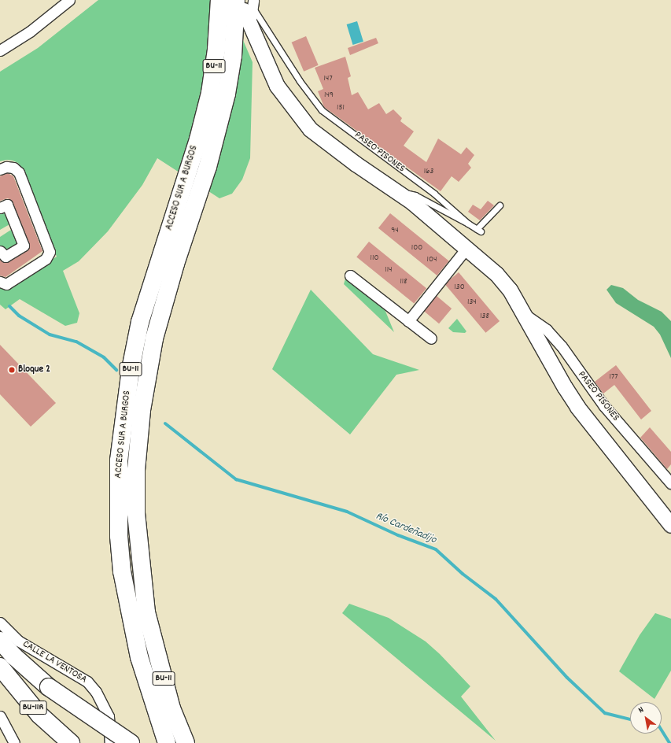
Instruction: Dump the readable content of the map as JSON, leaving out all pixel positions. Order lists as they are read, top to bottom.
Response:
{
  "streets": {
    "highway": ["BU-11", "ACCESO SUR A BURGOS", "BU-11R"],
    "main road": ["PASEO PISONES"],
    "street": ["CALLE LA VENTOSA"]
  },
  "crossings": [
    ["PASEO PISONES", "ACCESO SUR A BURGOS"]
  ],
  "water": ["Río Cardeñadijo"],
  "places": ["Bloque 2"],
  "house_numbers": [
    "147",
    "149",
    "151",
    "163",
    "94",
    "100",
    "110",
    "104",
    "114",
    "118",
    "130",
    "134",
    "138",
    "177"
  ],
  "north": "top left"
}
